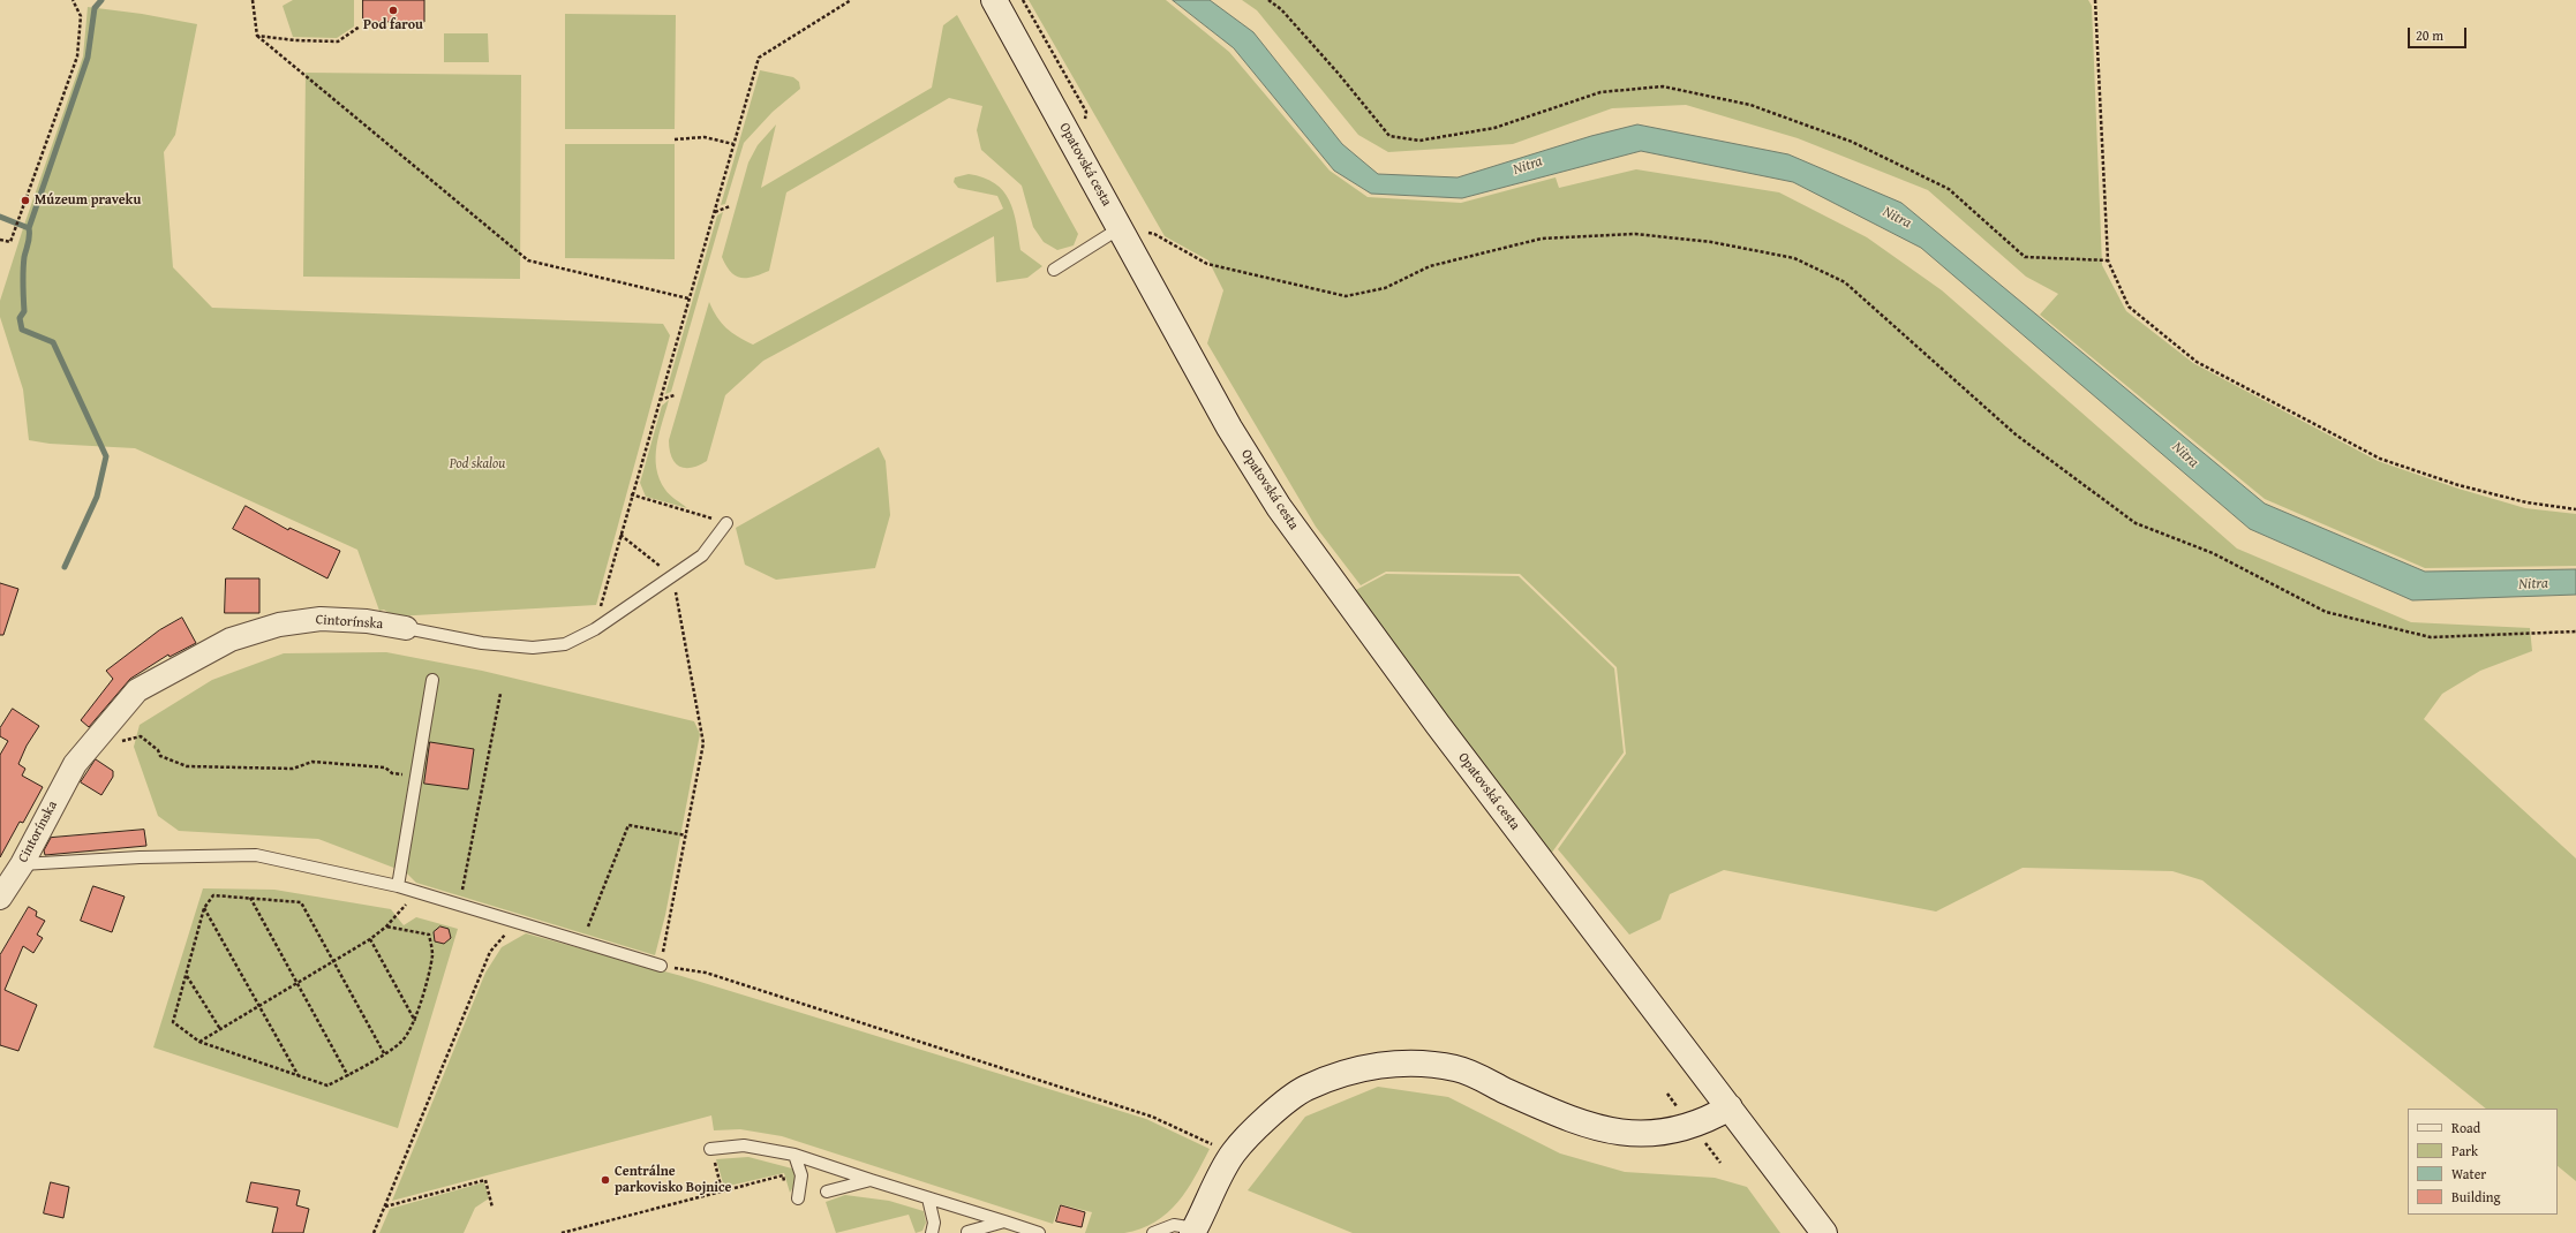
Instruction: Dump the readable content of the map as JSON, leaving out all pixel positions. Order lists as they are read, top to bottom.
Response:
{
  "streets": {
    "street": ["Opatovská cesta", "Cintorínska"]
  },
  "water": ["Nitra"],
  "parks": ["Pod skalou"],
  "places": ["Pod farou", "Múzeum praveku", "Centrálne parkovisko Bojnice"],
  "legend": [
    "Road",
    "Park",
    "Water",
    "Building"
  ],
  "scale_bar": "20 m"
}
